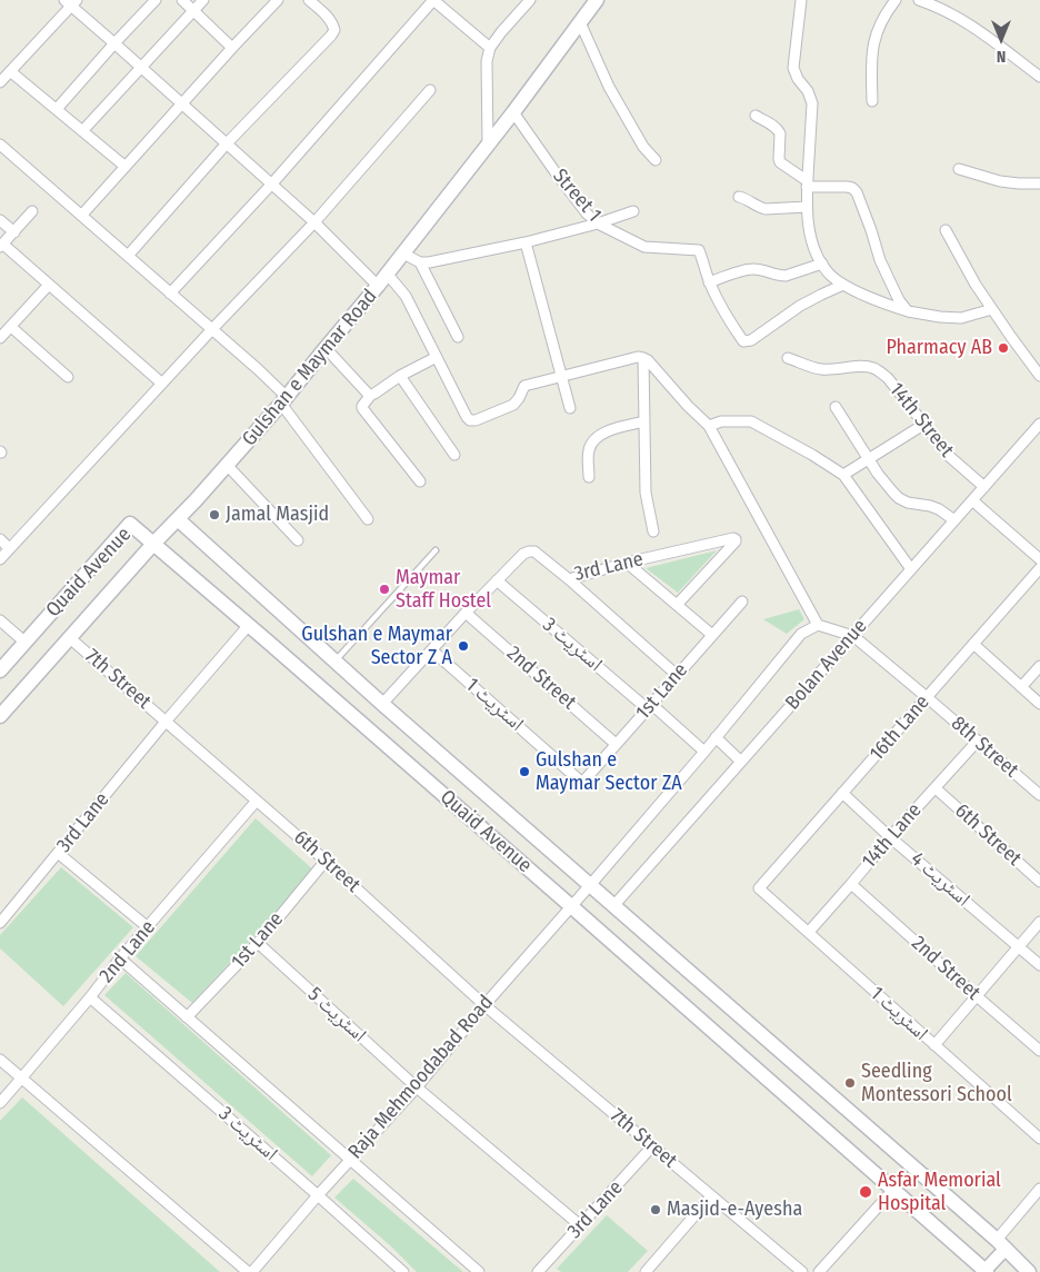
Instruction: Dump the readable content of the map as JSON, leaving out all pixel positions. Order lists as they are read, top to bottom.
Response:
{
  "streets": {
    "main road": ["Gulshan e Maymar Road", "Quaid Avenue"],
    "street": [
      "Street 1",
      "14th Street",
      "3rd Lane",
      "اسٹریٹ 3",
      "Bolan Avenue",
      "2nd Street",
      "7th Street",
      "1st Lane",
      "اسٹریٹ 1",
      "16th Lane",
      "8th Street",
      "6th Street",
      "14th Lane",
      "اسٹریٹ 4",
      "2nd Lane",
      "اسٹریٹ 5",
      "Raja Mehmoodabad Road"
    ]
  },
  "crossings": [
    ["Street 1", "Gulshan e Maymar Road"],
    ["Gulshan e Maymar Road", "Quaid Avenue"],
    ["Gulshan e Maymar Road", "7th Street"],
    ["14th Street", "Bolan Avenue"],
    ["3rd Lane", "Quaid Avenue"],
    ["3rd Lane", "اسٹریٹ 3"],
    ["3rd Lane", "2nd Street"],
    ["3rd Lane", "7th Street"],
    ["3rd Lane", "اسٹریٹ 1"],
    ["3rd Lane", "6th Street"],
    ["Quaid Avenue", "Bolan Avenue"],
    ["Quaid Avenue", "Raja Mehmoodabad Road"],
    ["اسٹریٹ 3", "Bolan Avenue"],
    ["اسٹریٹ 3", "1st Lane"],
    ["اسٹریٹ 3", "2nd Lane"],
    ["اسٹریٹ 3", "Raja Mehmoodabad Road"],
    ["Bolan Avenue", "8th Street"],
    ["Bolan Avenue", "Raja Mehmoodabad Road"],
    ["2nd Street", "1st Lane"],
    ["2nd Street", "14th Lane"],
    ["7th Street", "6th Street"],
    ["7th Street", "Raja Mehmoodabad Road"],
    ["1st Lane", "اسٹریٹ 1"],
    ["1st Lane", "6th Street"],
    ["1st Lane", "اسٹریٹ 5"],
    ["اسٹریٹ 1", "16th Lane"],
    ["اسٹریٹ 1", "14th Lane"],
    ["16th Lane", "8th Street"],
    ["16th Lane", "اسٹریٹ 4"],
    ["8th Street", "14th Lane"],
    ["6th Street", "14th Lane"],
    ["6th Street", "2nd Lane"],
    ["6th Street", "Raja Mehmoodabad Road"],
    ["14th Lane", "اسٹریٹ 4"],
    ["اسٹریٹ 5", "Raja Mehmoodabad Road"]
  ],
  "places": [
    "Pharmacy AB",
    "Jamal Masjid",
    "Maymar Staff Hostel",
    "Gulshan e Maymar Sector Z A",
    "Gulshan e Maymar Sector ZA",
    "Seedling Montessori School",
    "Asfar Memorial Hospital",
    "Masjid-e-Ayesha"
  ],
  "north": "bottom"
}
